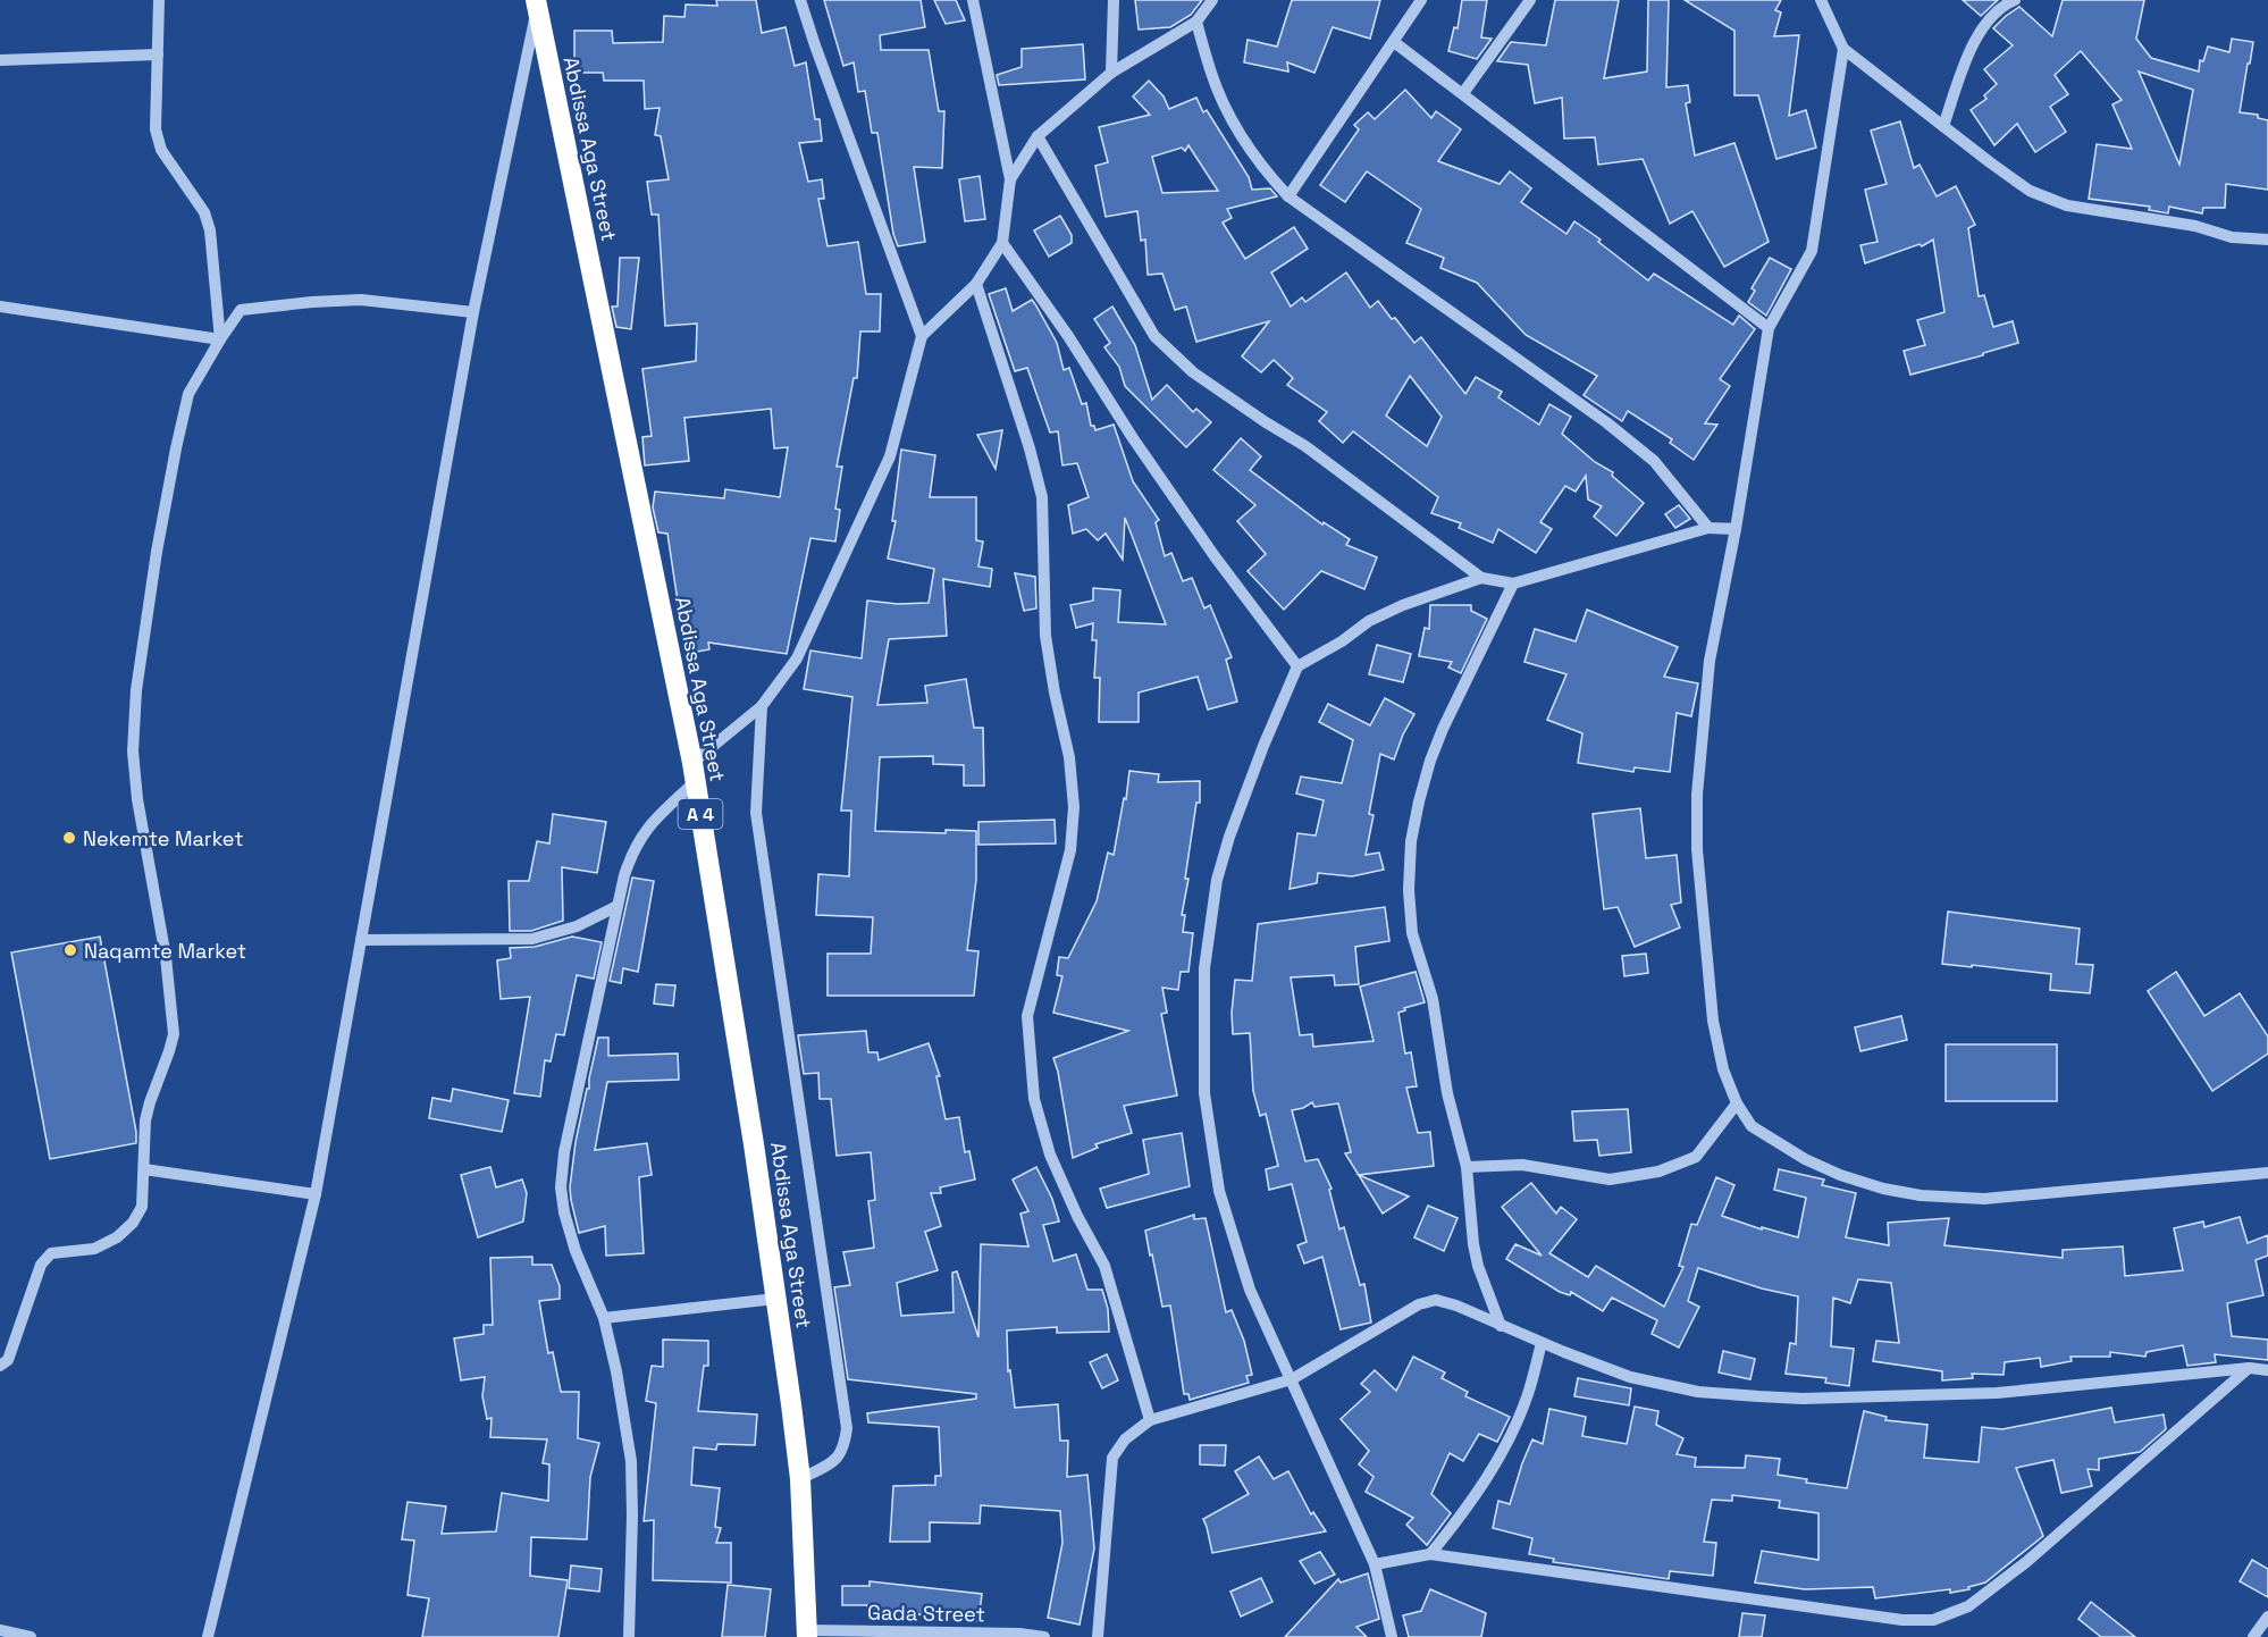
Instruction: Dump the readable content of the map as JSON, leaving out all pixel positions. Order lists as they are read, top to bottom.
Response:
{
  "streets": {
    "highway": ["Abdissa Aga Street", "A 4"],
    "street": ["Gada Street"]
  },
  "crossings": [
    ["Abdissa Aga Street", "Gada Street"]
  ],
  "places": ["Nekemte Market", "Naqamte Market"]
}
